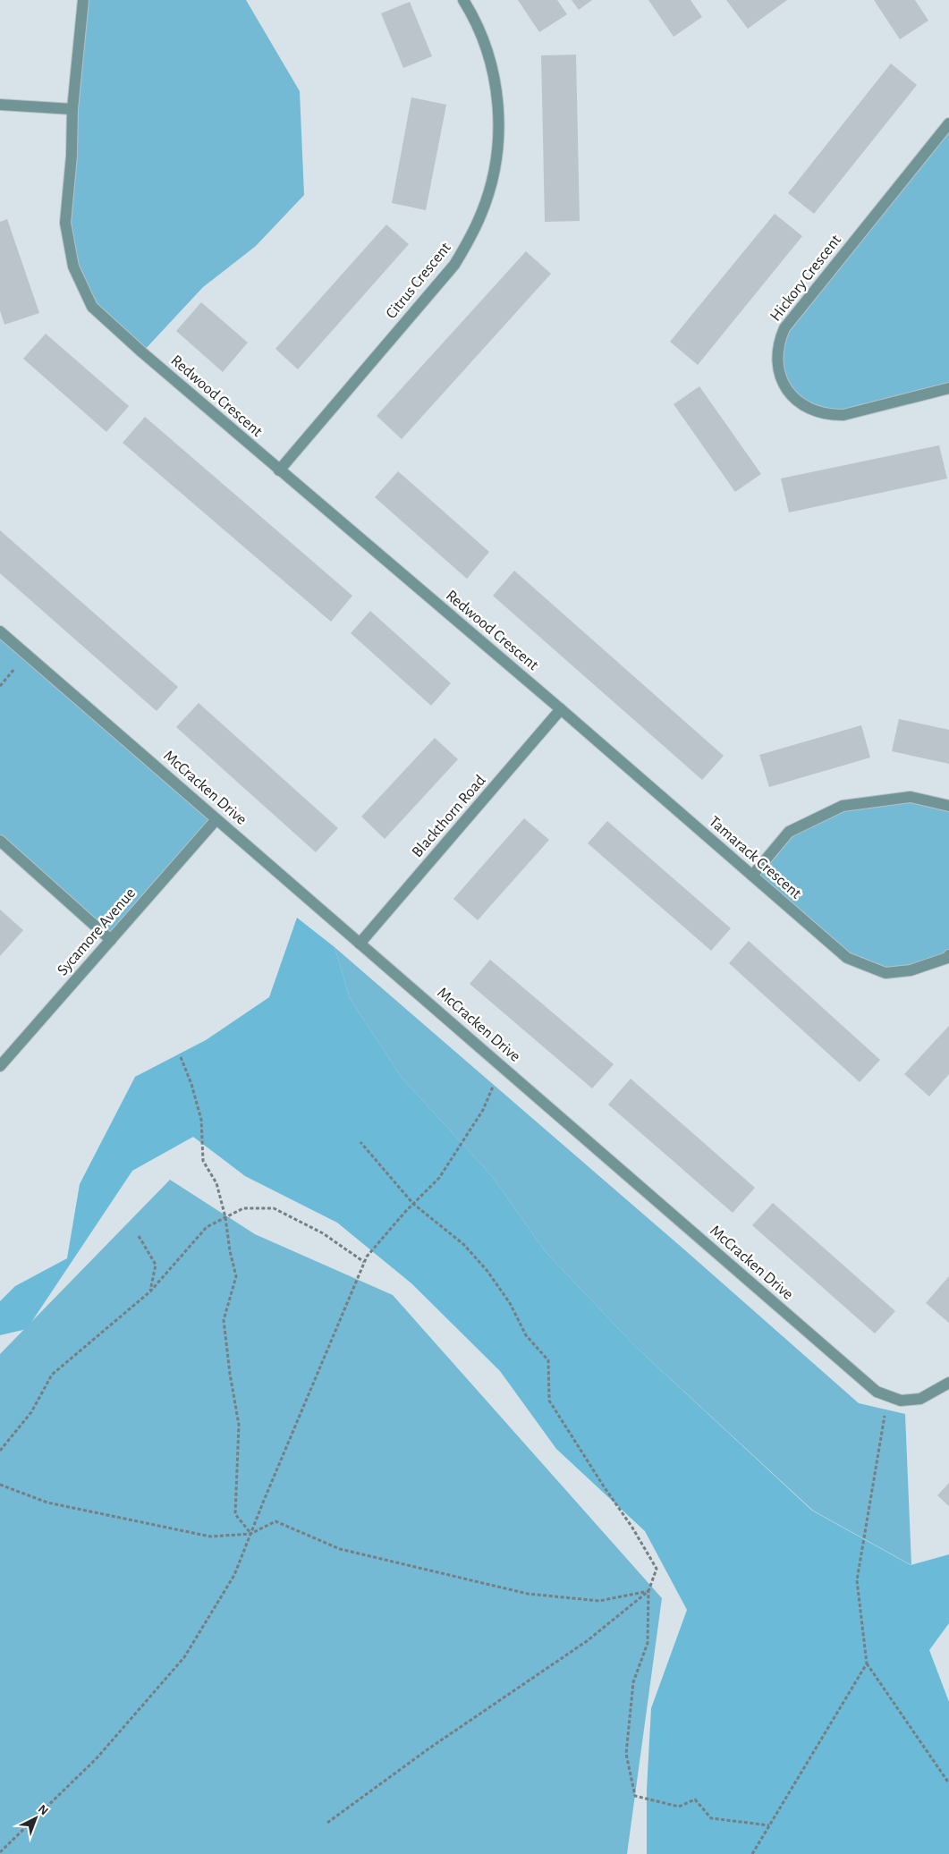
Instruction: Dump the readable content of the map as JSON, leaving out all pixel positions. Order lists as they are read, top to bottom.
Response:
{
  "streets": {
    "street": [
      "Hickory Crescent",
      "Citrus Crescent",
      "Redwood Crescent",
      "McCracken Drive",
      "Blackthorn Road",
      "Tamarack Crescent",
      "Sycamore Avenue"
    ]
  },
  "crossings": [
    ["Citrus Crescent", "Redwood Crescent"],
    ["Redwood Crescent", "Blackthorn Road"],
    ["Redwood Crescent", "Tamarack Crescent"],
    ["McCracken Drive", "Blackthorn Road"],
    ["McCracken Drive", "Sycamore Avenue"],
    ["Blackthorn Road", "Tamarack Crescent"]
  ],
  "north": "top right"
}
